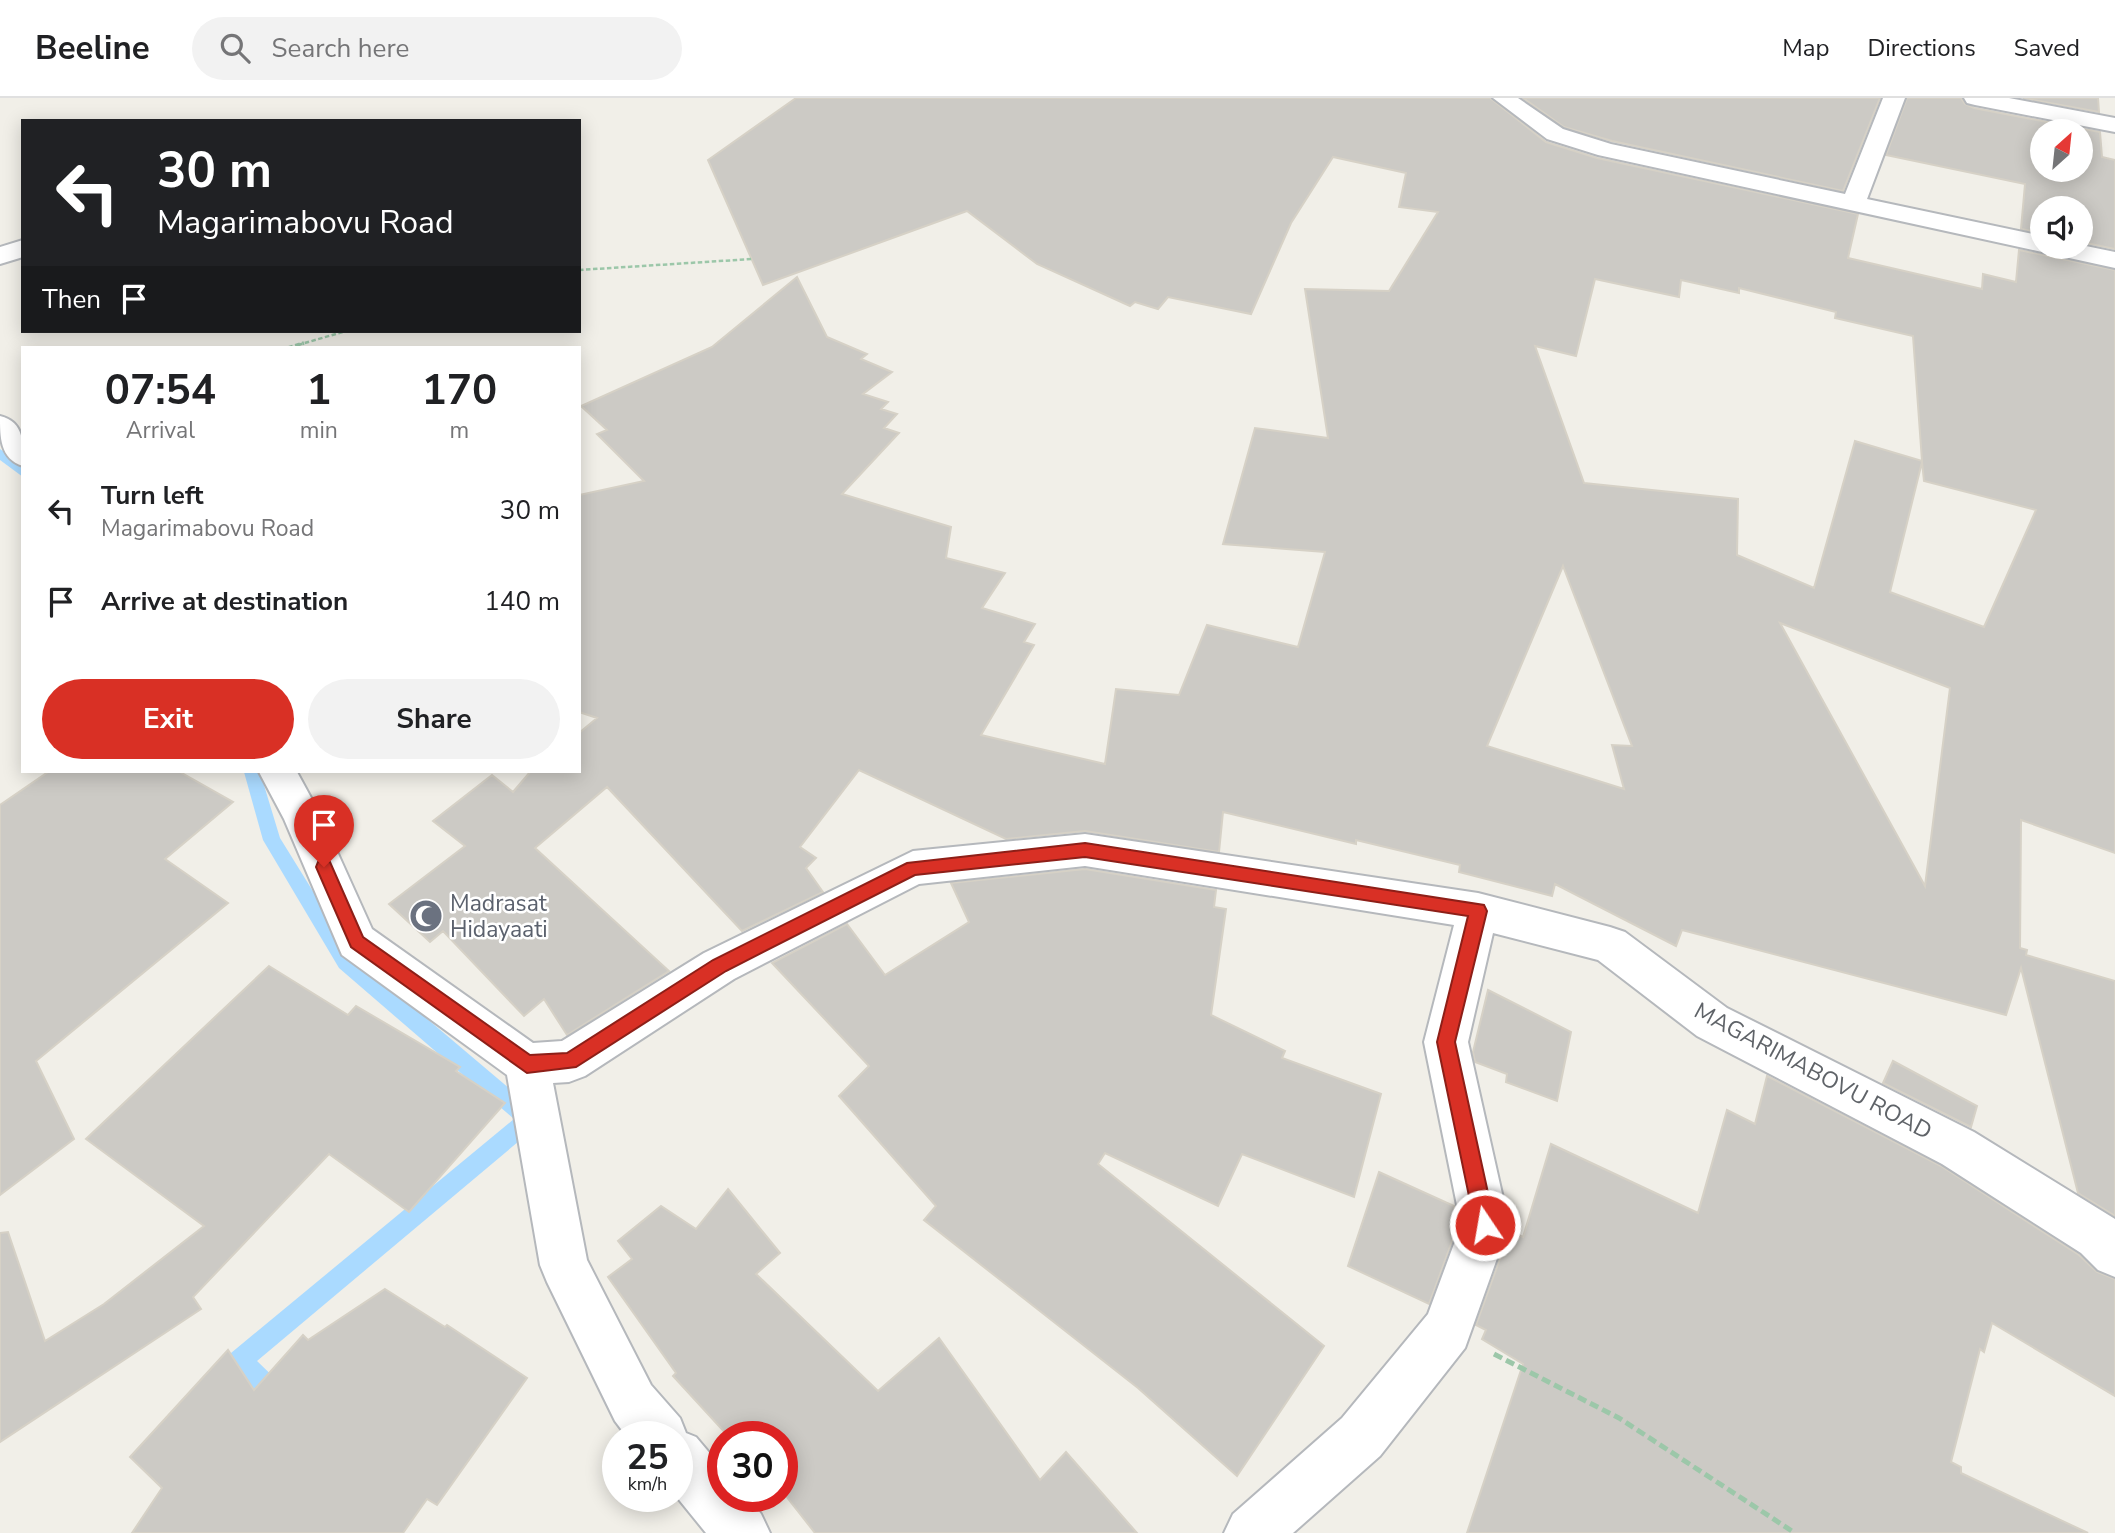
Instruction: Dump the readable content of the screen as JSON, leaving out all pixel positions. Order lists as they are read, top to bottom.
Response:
{
  "streets": {
    "street": ["MAGARIMABOVU ROAD"]
  },
  "places": {
    "mosque": ["Madrasat Hidayaati"]
  },
  "north": "top right",
  "page": {
    "header": "Beeline",
    "search": "Search here",
    "nav": ["Map", "Directions", "Saved"],
    "turn": ["30 m", "Magarimabovu Road"],
    "then": "Then",
    "eta": [
      "07:54",
      "Arrival",
      "1",
      "min",
      "170",
      "m"
    ],
    "list": [
      {
        "name": "Turn left",
        "note": "Magarimabovu Road",
        "value": "30 m"
      },
      {
        "name": "Arrive at destination",
        "value": "140 m"
      }
    ],
    "buttons": ["Exit", "Share"],
    "speed": "25 km/h",
    "limit": "30"
  }
}
